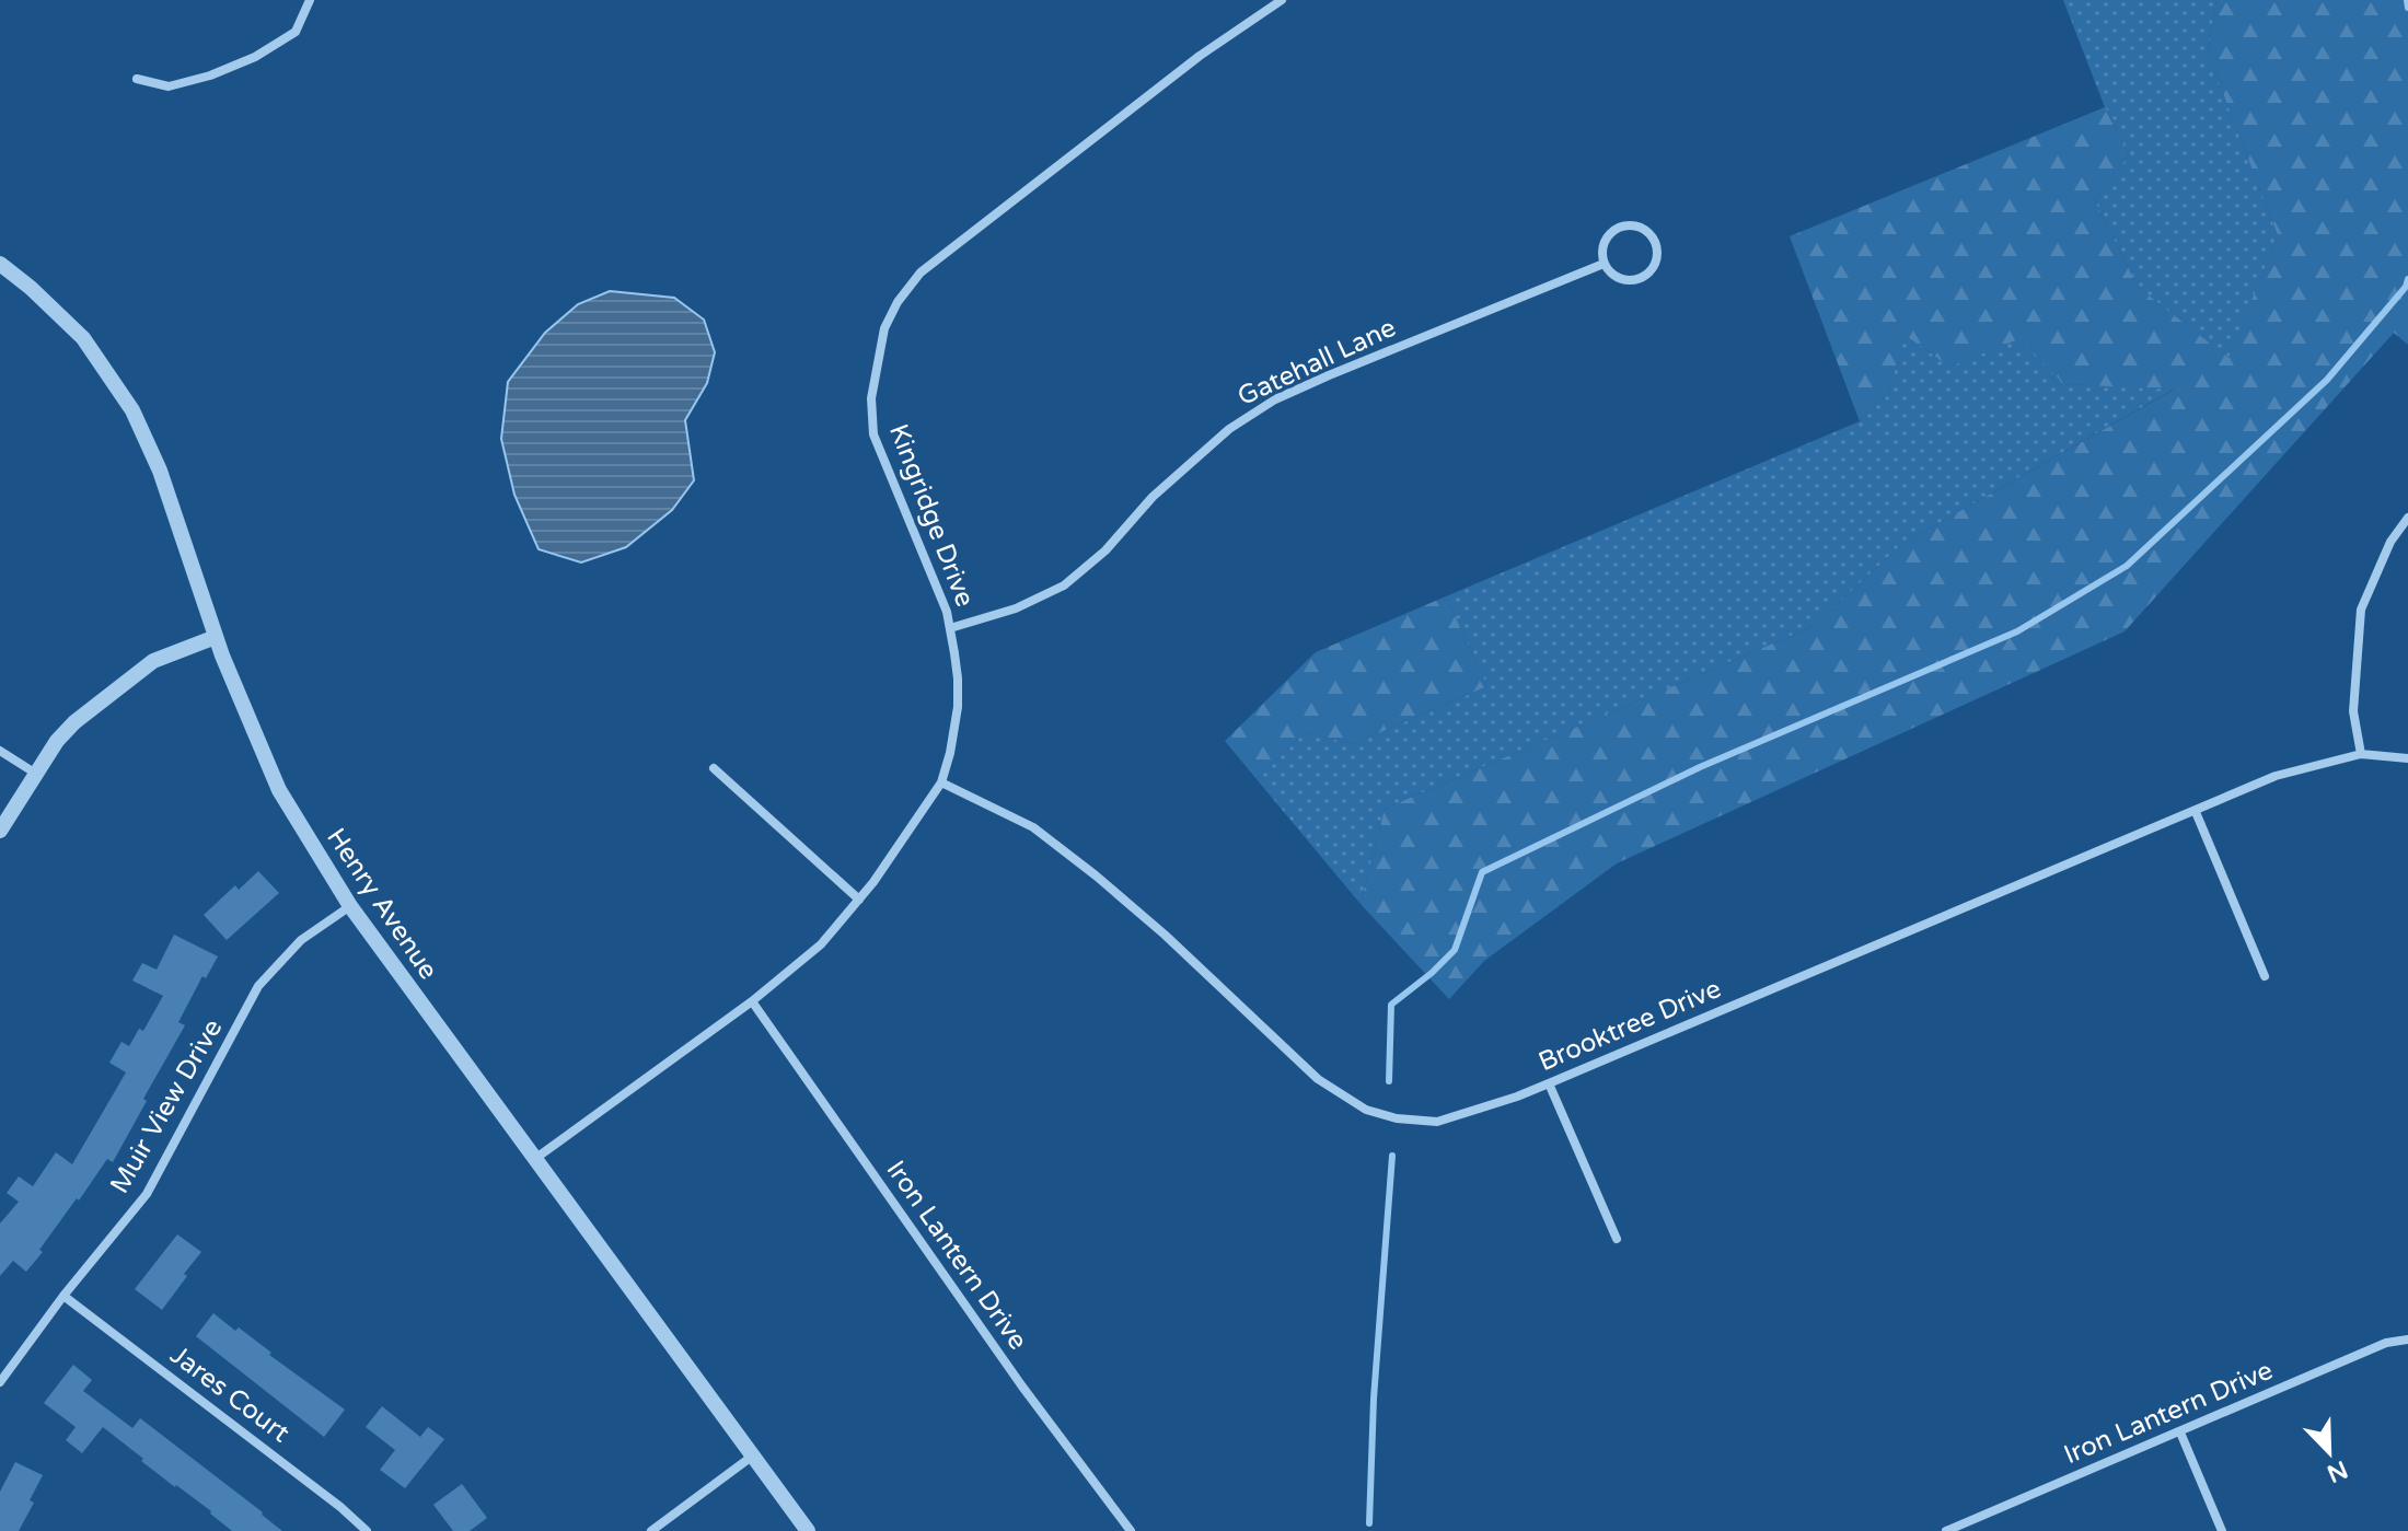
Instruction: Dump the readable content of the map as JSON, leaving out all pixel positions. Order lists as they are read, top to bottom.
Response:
{
  "streets": {
    "street": [
      "Gatehall Lane",
      "Kingridge Drive",
      "Henry Avenue",
      "Brooktree Drive",
      "Muir View Drive",
      "Iron Lantern Drive",
      "Jares Court"
    ]
  },
  "crossings": [
    ["Gatehall Lane", "Kingridge Drive"],
    ["Kingridge Drive", "Henry Avenue"],
    ["Kingridge Drive", "Brooktree Drive"],
    ["Kingridge Drive", "Iron Lantern Drive"],
    ["Henry Avenue", "Muir View Drive"],
    ["Muir View Drive", "Jares Court"]
  ],
  "north": "bottom right"
}
